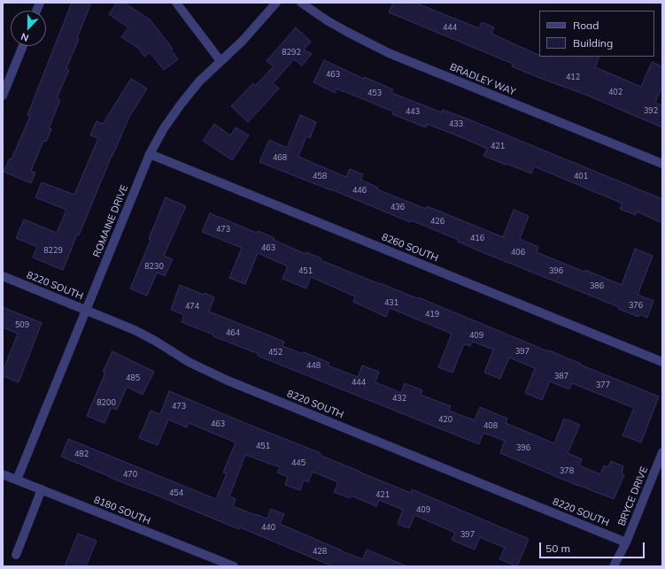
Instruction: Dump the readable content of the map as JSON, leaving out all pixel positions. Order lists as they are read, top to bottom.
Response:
{
  "streets": {
    "street": [
      "BRADLEY WAY",
      "ROMAINE DRIVE",
      "8260 SOUTH",
      "8220 SOUTH",
      "BRYCE DRIVE",
      "8180 SOUTH"
    ]
  },
  "crossings": [
    ["ROMAINE DRIVE", "8260 SOUTH"],
    ["ROMAINE DRIVE", "8220 SOUTH"],
    ["ROMAINE DRIVE", "8180 SOUTH"],
    ["8220 SOUTH", "BRYCE DRIVE"]
  ],
  "house_numbers": [
    "444",
    "8292",
    "463",
    "412",
    "402",
    "453",
    "392",
    "443",
    "433",
    "421",
    "468",
    "458",
    "401",
    "446",
    "436",
    "426",
    "473",
    "416",
    "463",
    "8229",
    "406",
    "8230",
    "451",
    "396",
    "386",
    "431",
    "376",
    "474",
    "419",
    "509",
    "464",
    "409",
    "397",
    "452",
    "448",
    "387",
    "485",
    "444",
    "377",
    "432",
    "8200",
    "473",
    "420",
    "463",
    "408",
    "451",
    "396",
    "482",
    "445",
    "378",
    "470",
    "454",
    "421",
    "409",
    "440",
    "397",
    "428"
  ],
  "legend": ["Road", "Building"],
  "scale_bar": "50 m",
  "north": "bottom"
}
